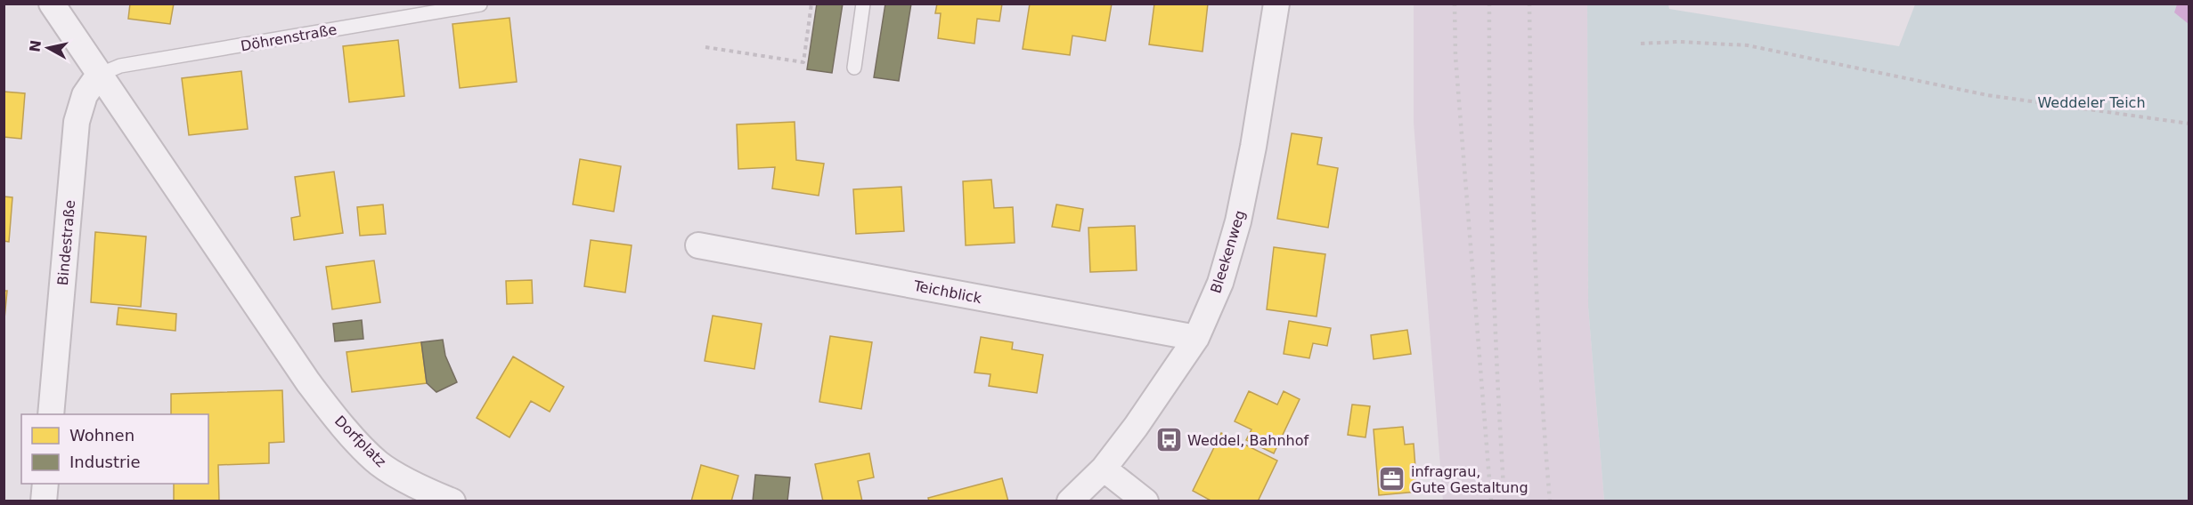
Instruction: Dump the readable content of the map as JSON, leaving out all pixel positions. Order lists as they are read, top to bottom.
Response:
{
  "streets": {
    "street": [
      "Bindestraße",
      "Bleekenweg",
      "Teichblick",
      "Dorfplatz"
    ],
    "lane": ["Döhrenstraße"]
  },
  "crossings": [
    ["Döhrenstraße", "Bindestraße"],
    ["Döhrenstraße", "Dorfplatz"],
    ["Bindestraße", "Dorfplatz"],
    ["Bleekenweg", "Teichblick"]
  ],
  "parks": ["Weddeler Teich"],
  "places": {
    "bus stop": ["Weddel, Bahnhof"],
    "office": ["infragrau, Gute Gestaltung"]
  },
  "legend": ["Wohnen", "Industrie"],
  "north": "left"
}
